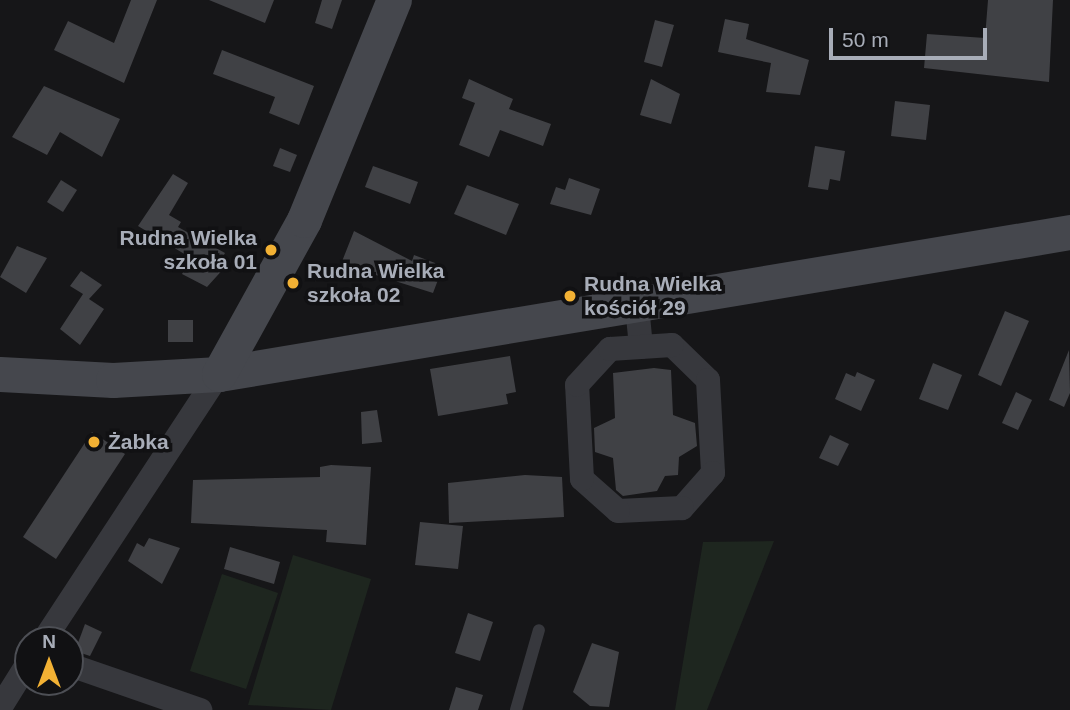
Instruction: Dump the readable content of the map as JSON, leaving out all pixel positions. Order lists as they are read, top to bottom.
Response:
{
  "places": [
    "Rudna Wielka szkoła 01",
    "Rudna Wielka szkoła 02",
    "Rudna Wielka kościół 29",
    "Żabka"
  ],
  "scale_bar": "50 m",
  "north": "top"
}
